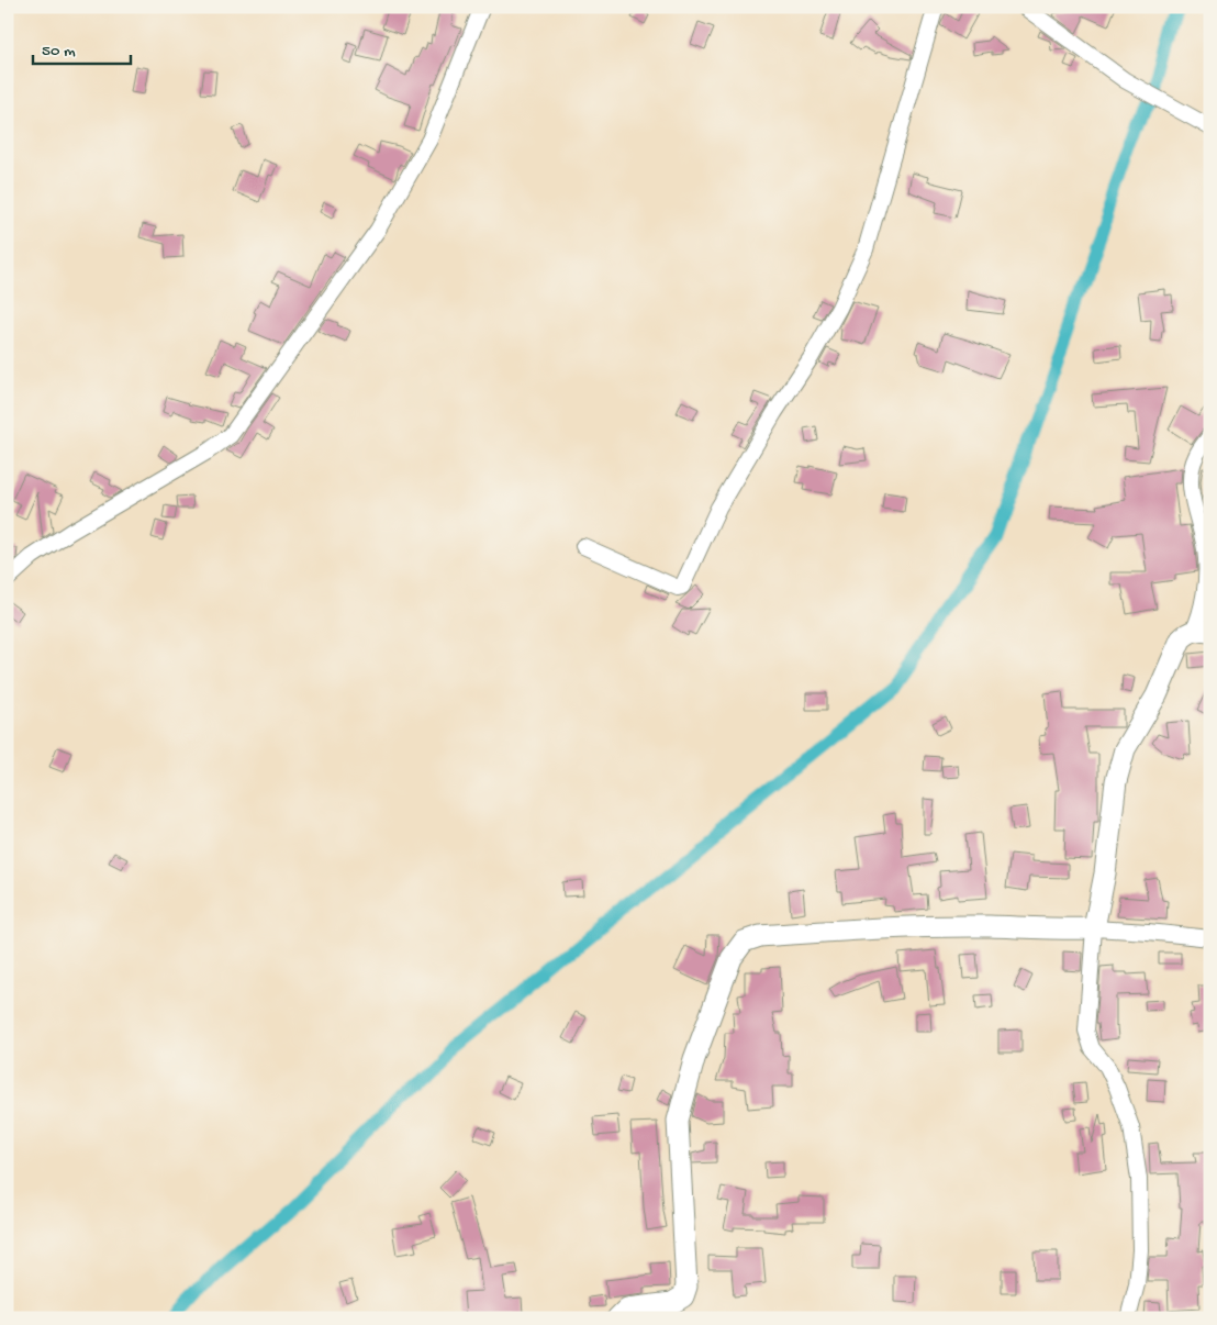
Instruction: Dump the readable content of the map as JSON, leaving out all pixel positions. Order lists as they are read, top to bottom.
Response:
{
  "scale_bar": "50 m"
}
